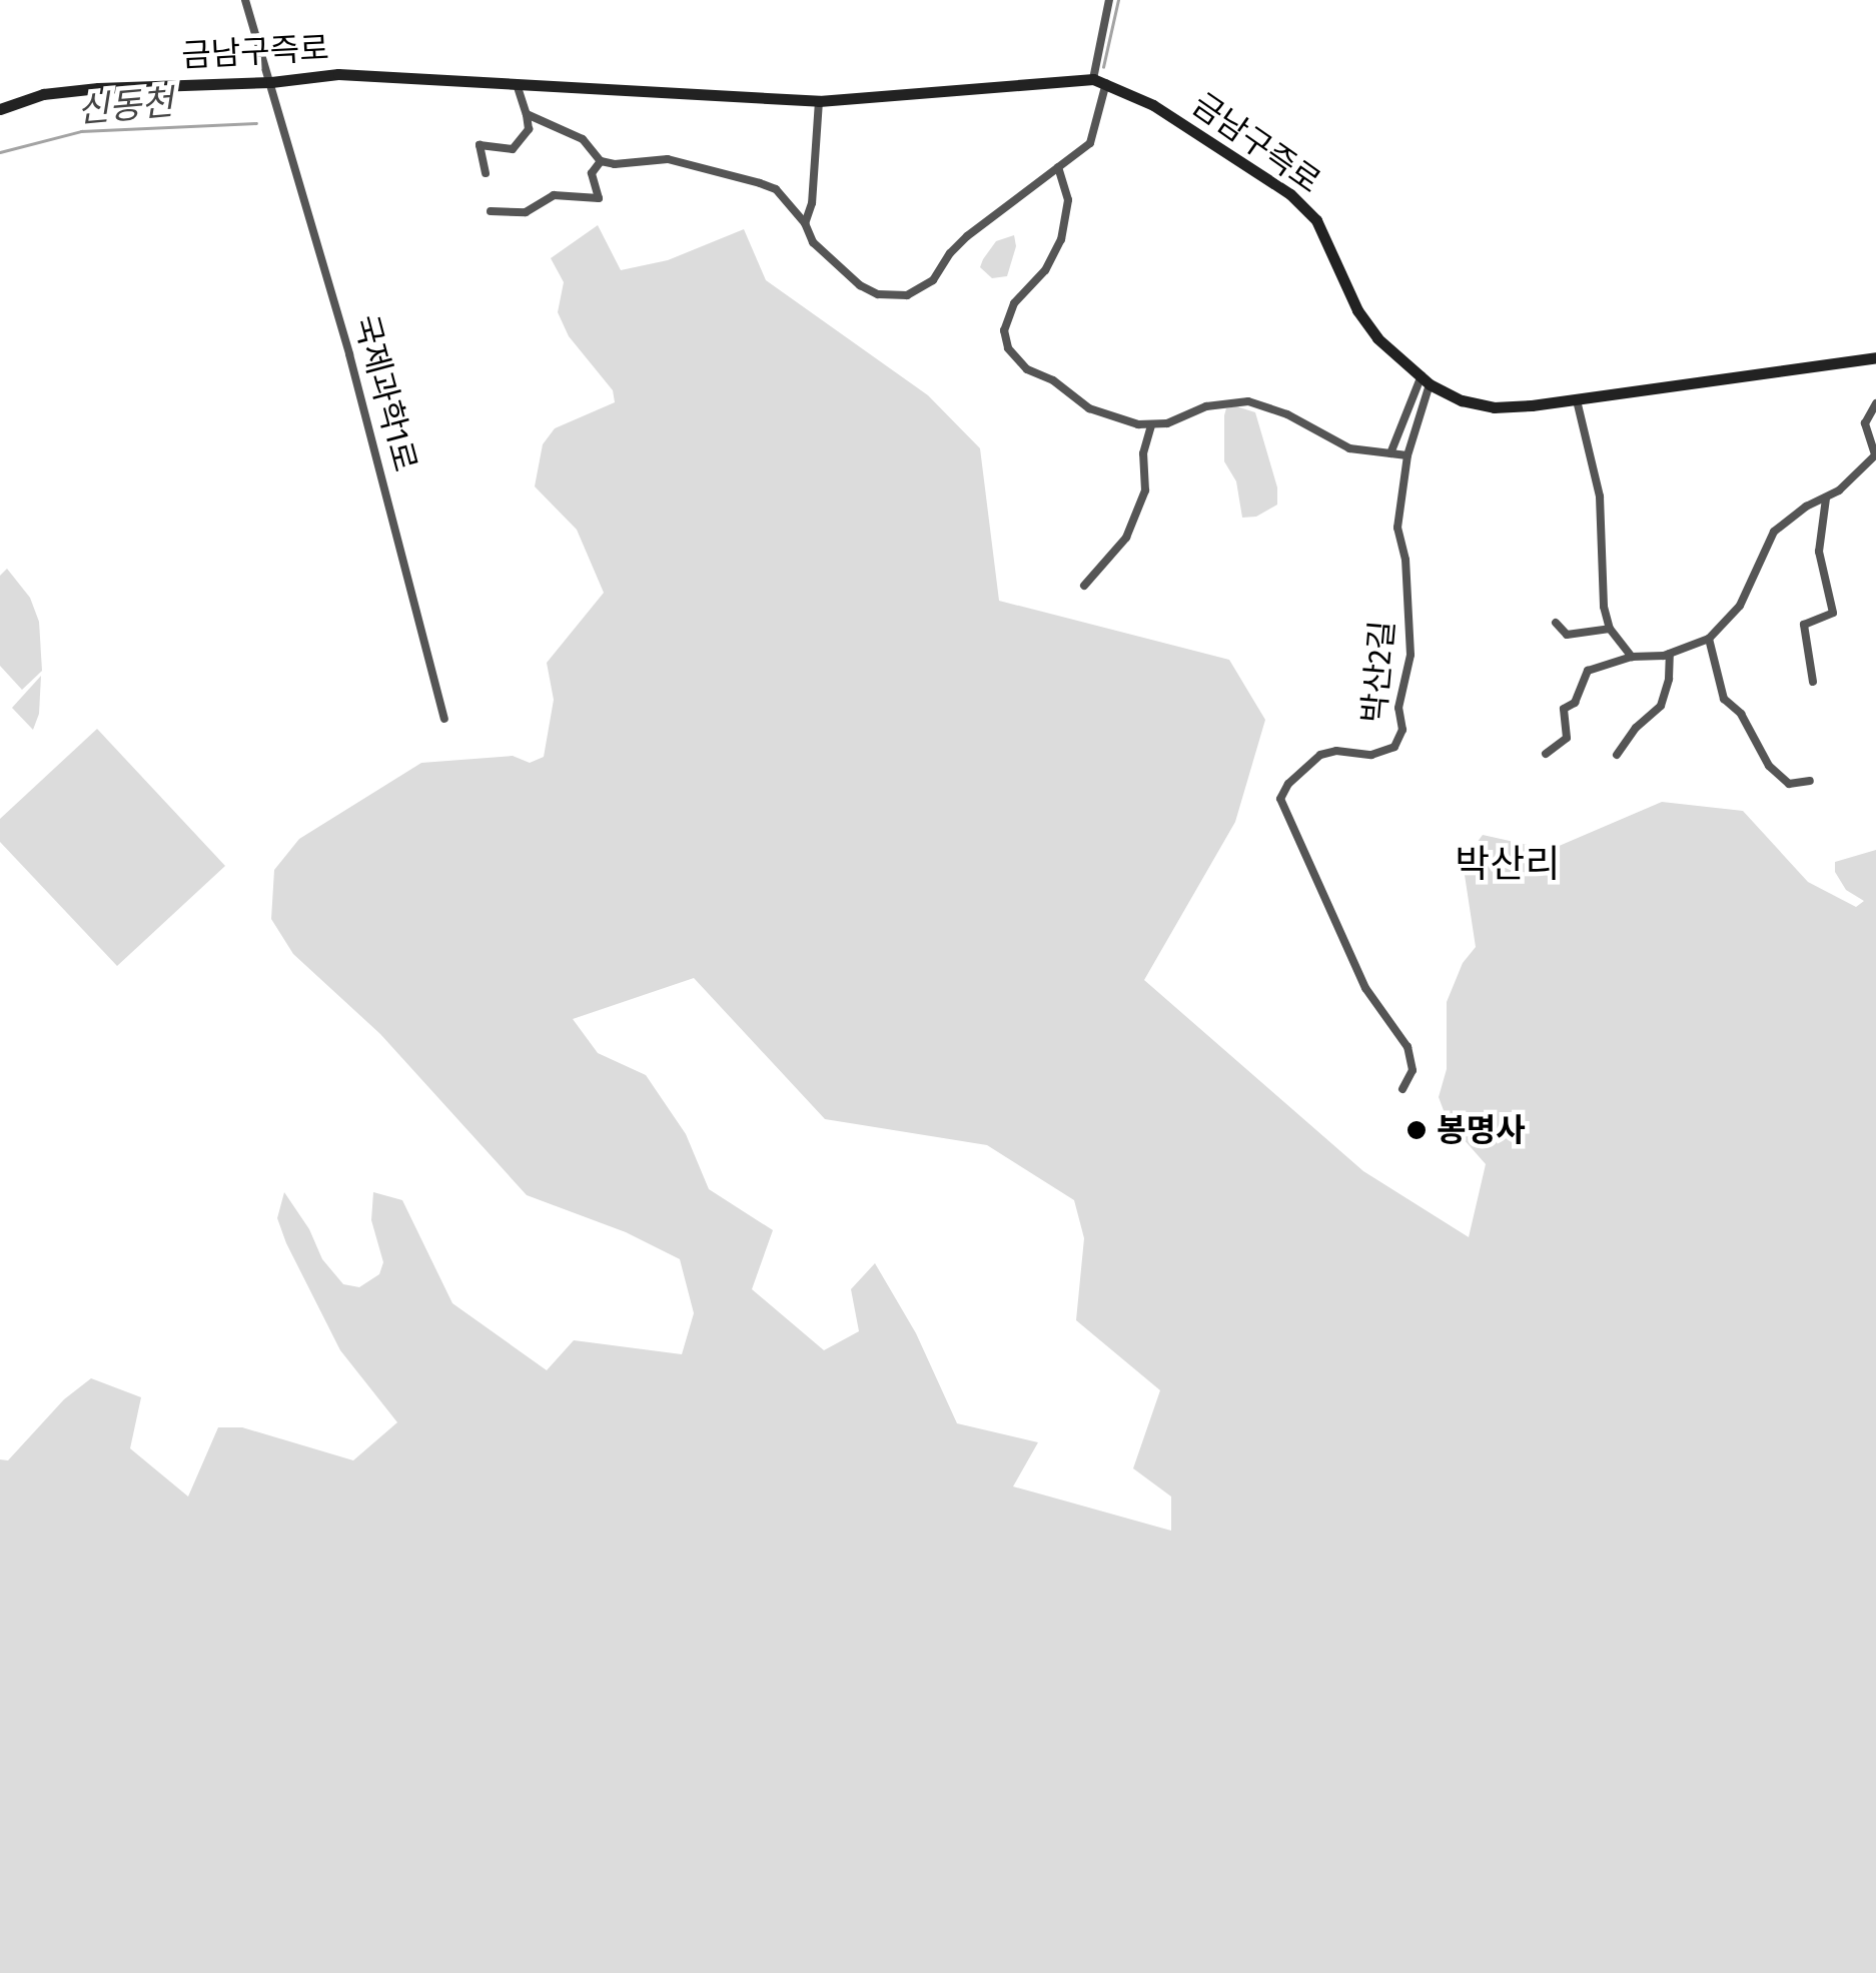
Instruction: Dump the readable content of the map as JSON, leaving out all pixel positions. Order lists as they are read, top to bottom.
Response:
{
  "streets": {
    "main road": ["금남구즉로"],
    "street": ["국제과학1로", "박산2길"]
  },
  "crossings": [
    ["금남구즉로", "국제과학1로"],
    ["금남구즉로", "박산2길"]
  ],
  "districts": ["박산리"],
  "water": ["신동천"],
  "places": ["봉명사"]
}
